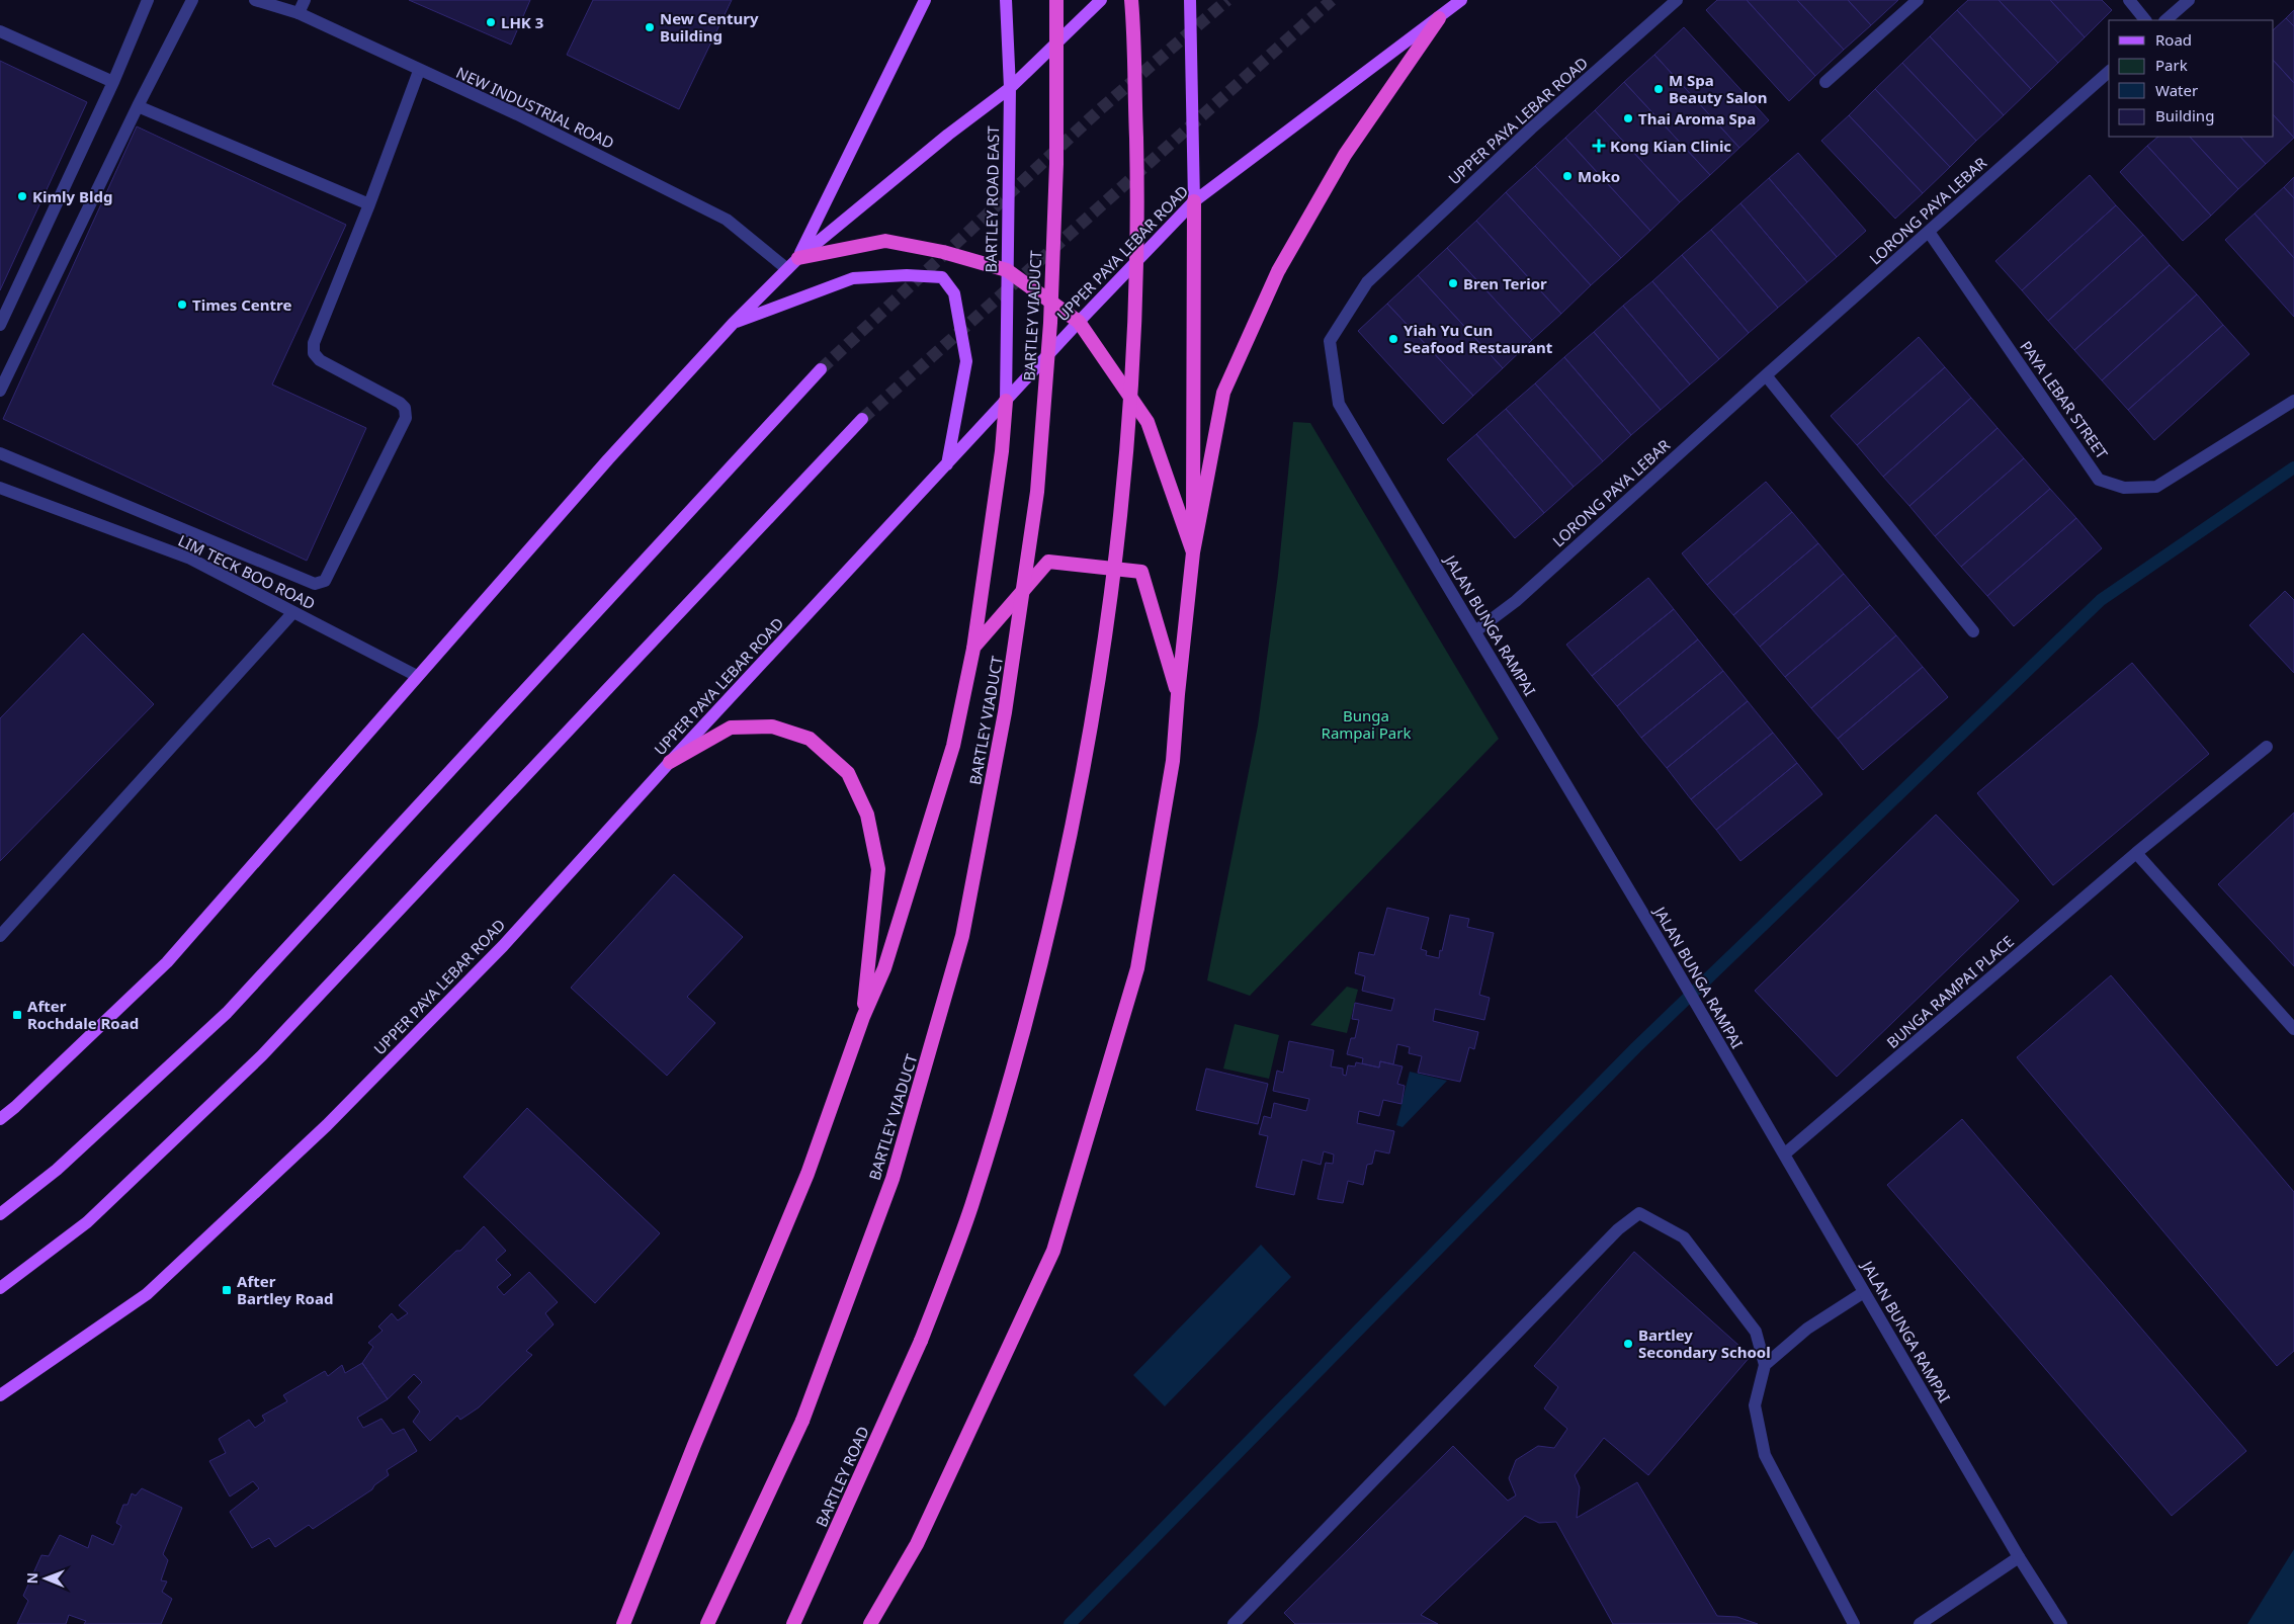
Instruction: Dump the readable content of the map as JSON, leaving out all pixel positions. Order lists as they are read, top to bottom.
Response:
{
  "streets": {
    "highway": ["BARTLEY VIADUCT", "BARTLEY ROAD"],
    "main road": ["UPPER PAYA LEBAR ROAD", "BARTLEY ROAD EAST"],
    "street": [
      "NEW INDUSTRIAL ROAD",
      "LORONG PAYA LEBAR",
      "PAYA LEBAR STREET",
      "LIM TECK BOO ROAD",
      "JALAN BUNGA RAMPAI",
      "BUNGA RAMPAI PLACE"
    ]
  },
  "crossings": [
    ["UPPER PAYA LEBAR ROAD", "BARTLEY ROAD EAST"],
    ["UPPER PAYA LEBAR ROAD", "JALAN BUNGA RAMPAI"],
    ["LORONG PAYA LEBAR", "PAYA LEBAR STREET"],
    ["LORONG PAYA LEBAR", "JALAN BUNGA RAMPAI"],
    ["JALAN BUNGA RAMPAI", "BUNGA RAMPAI PLACE"]
  ],
  "parks": ["Bunga Rampai Park"],
  "places": {
    "other": [
      "LHK 3",
      "New Century Building",
      "M Spa Beauty Salon",
      "Thai Aroma Spa",
      "Moko",
      "Kimly Bldg",
      "Bren Terior",
      "Times Centre",
      "Yiah Yu Cun Seafood Restaurant",
      "Bartley Secondary School"
    ],
    "health": ["Kong Kian Clinic"],
    "transit": ["After Rochdale Road", "After Bartley Road"]
  },
  "legend": [
    "Road",
    "Park",
    "Water",
    "Building"
  ],
  "north": "left"
}
